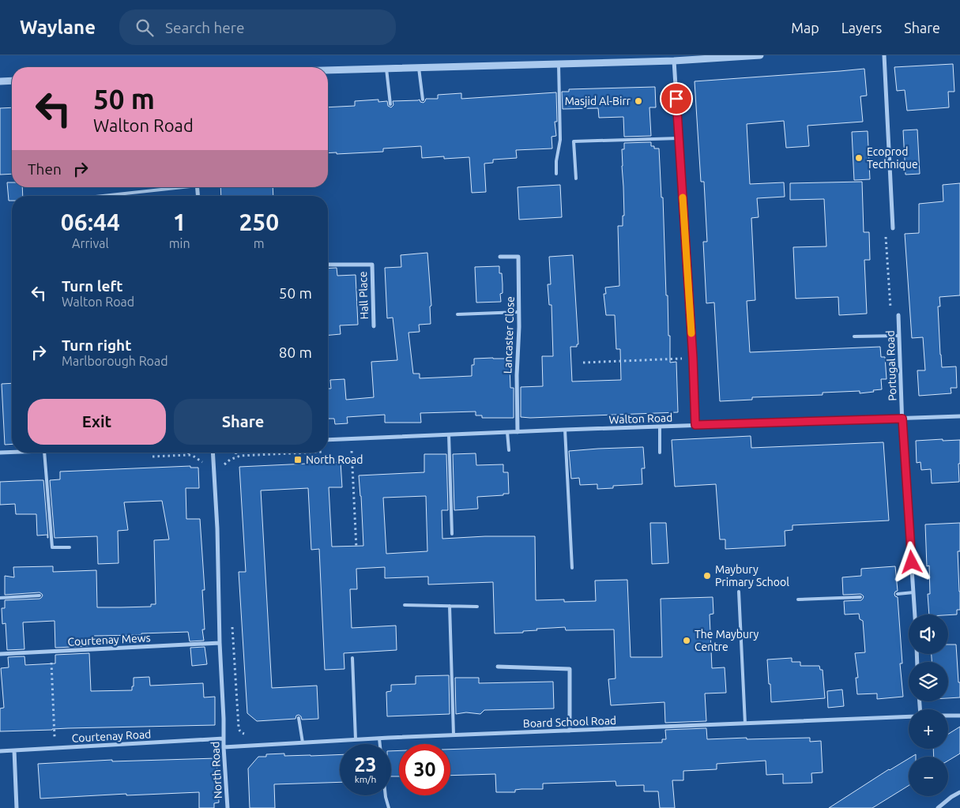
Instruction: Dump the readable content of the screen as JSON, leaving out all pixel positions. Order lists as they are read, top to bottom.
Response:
{
  "streets": {
    "street": [
      "Hall Place",
      "Lancaster Close",
      "Portugal Road",
      "Walton Road",
      "Courtenay Mews",
      "Board School Road",
      "Courtenay Road",
      "North Road"
    ]
  },
  "crossings": [
    ["Lancaster Close", "Walton Road"],
    ["Portugal Road", "Walton Road"],
    ["Courtenay Mews", "North Road"],
    ["Board School Road", "North Road"],
    ["Courtenay Road", "North Road"]
  ],
  "places": {
    "other": [
      "Masjid Al-Birr",
      "Ecoprod Technique",
      "Maybury Primary School",
      "The Maybury Centre"
    ],
    "transit": ["North Road"]
  },
  "page": {
    "header": "Waylane",
    "search": "Search here",
    "nav": ["Map", "Layers", "Share"],
    "turn": ["50 m", "Walton Road"],
    "then": "Then",
    "eta": [
      "06:44",
      "Arrival",
      "1",
      "min",
      "250",
      "m"
    ],
    "list": [
      {
        "name": "Turn left",
        "note": "Walton Road",
        "value": "50 m"
      },
      {
        "name": "Turn right",
        "note": "Marlborough Road",
        "value": "80 m"
      }
    ],
    "buttons": ["Exit", "Share"],
    "map_buttons": ["+", "−"],
    "speed": "23 km/h",
    "limit": "30"
  }
}
